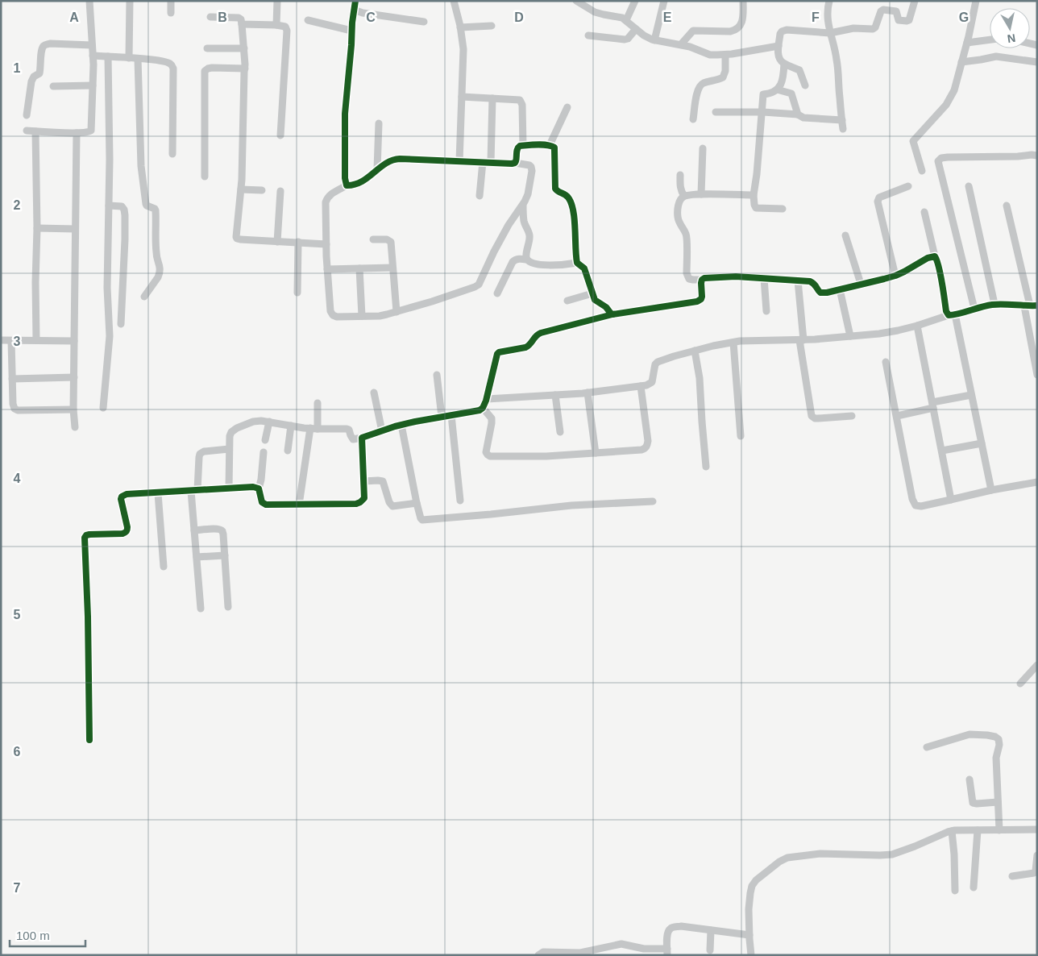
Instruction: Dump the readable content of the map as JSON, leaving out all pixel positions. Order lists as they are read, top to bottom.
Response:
{
  "scale_bar": "100 m",
  "north": "bottom",
  "grid": {
    "columns": [
      "A",
      "B",
      "C",
      "D",
      "E",
      "F",
      "G"
    ],
    "rows": [
      "1",
      "2",
      "3",
      "4",
      "5",
      "6",
      "7"
    ]
  }
}
